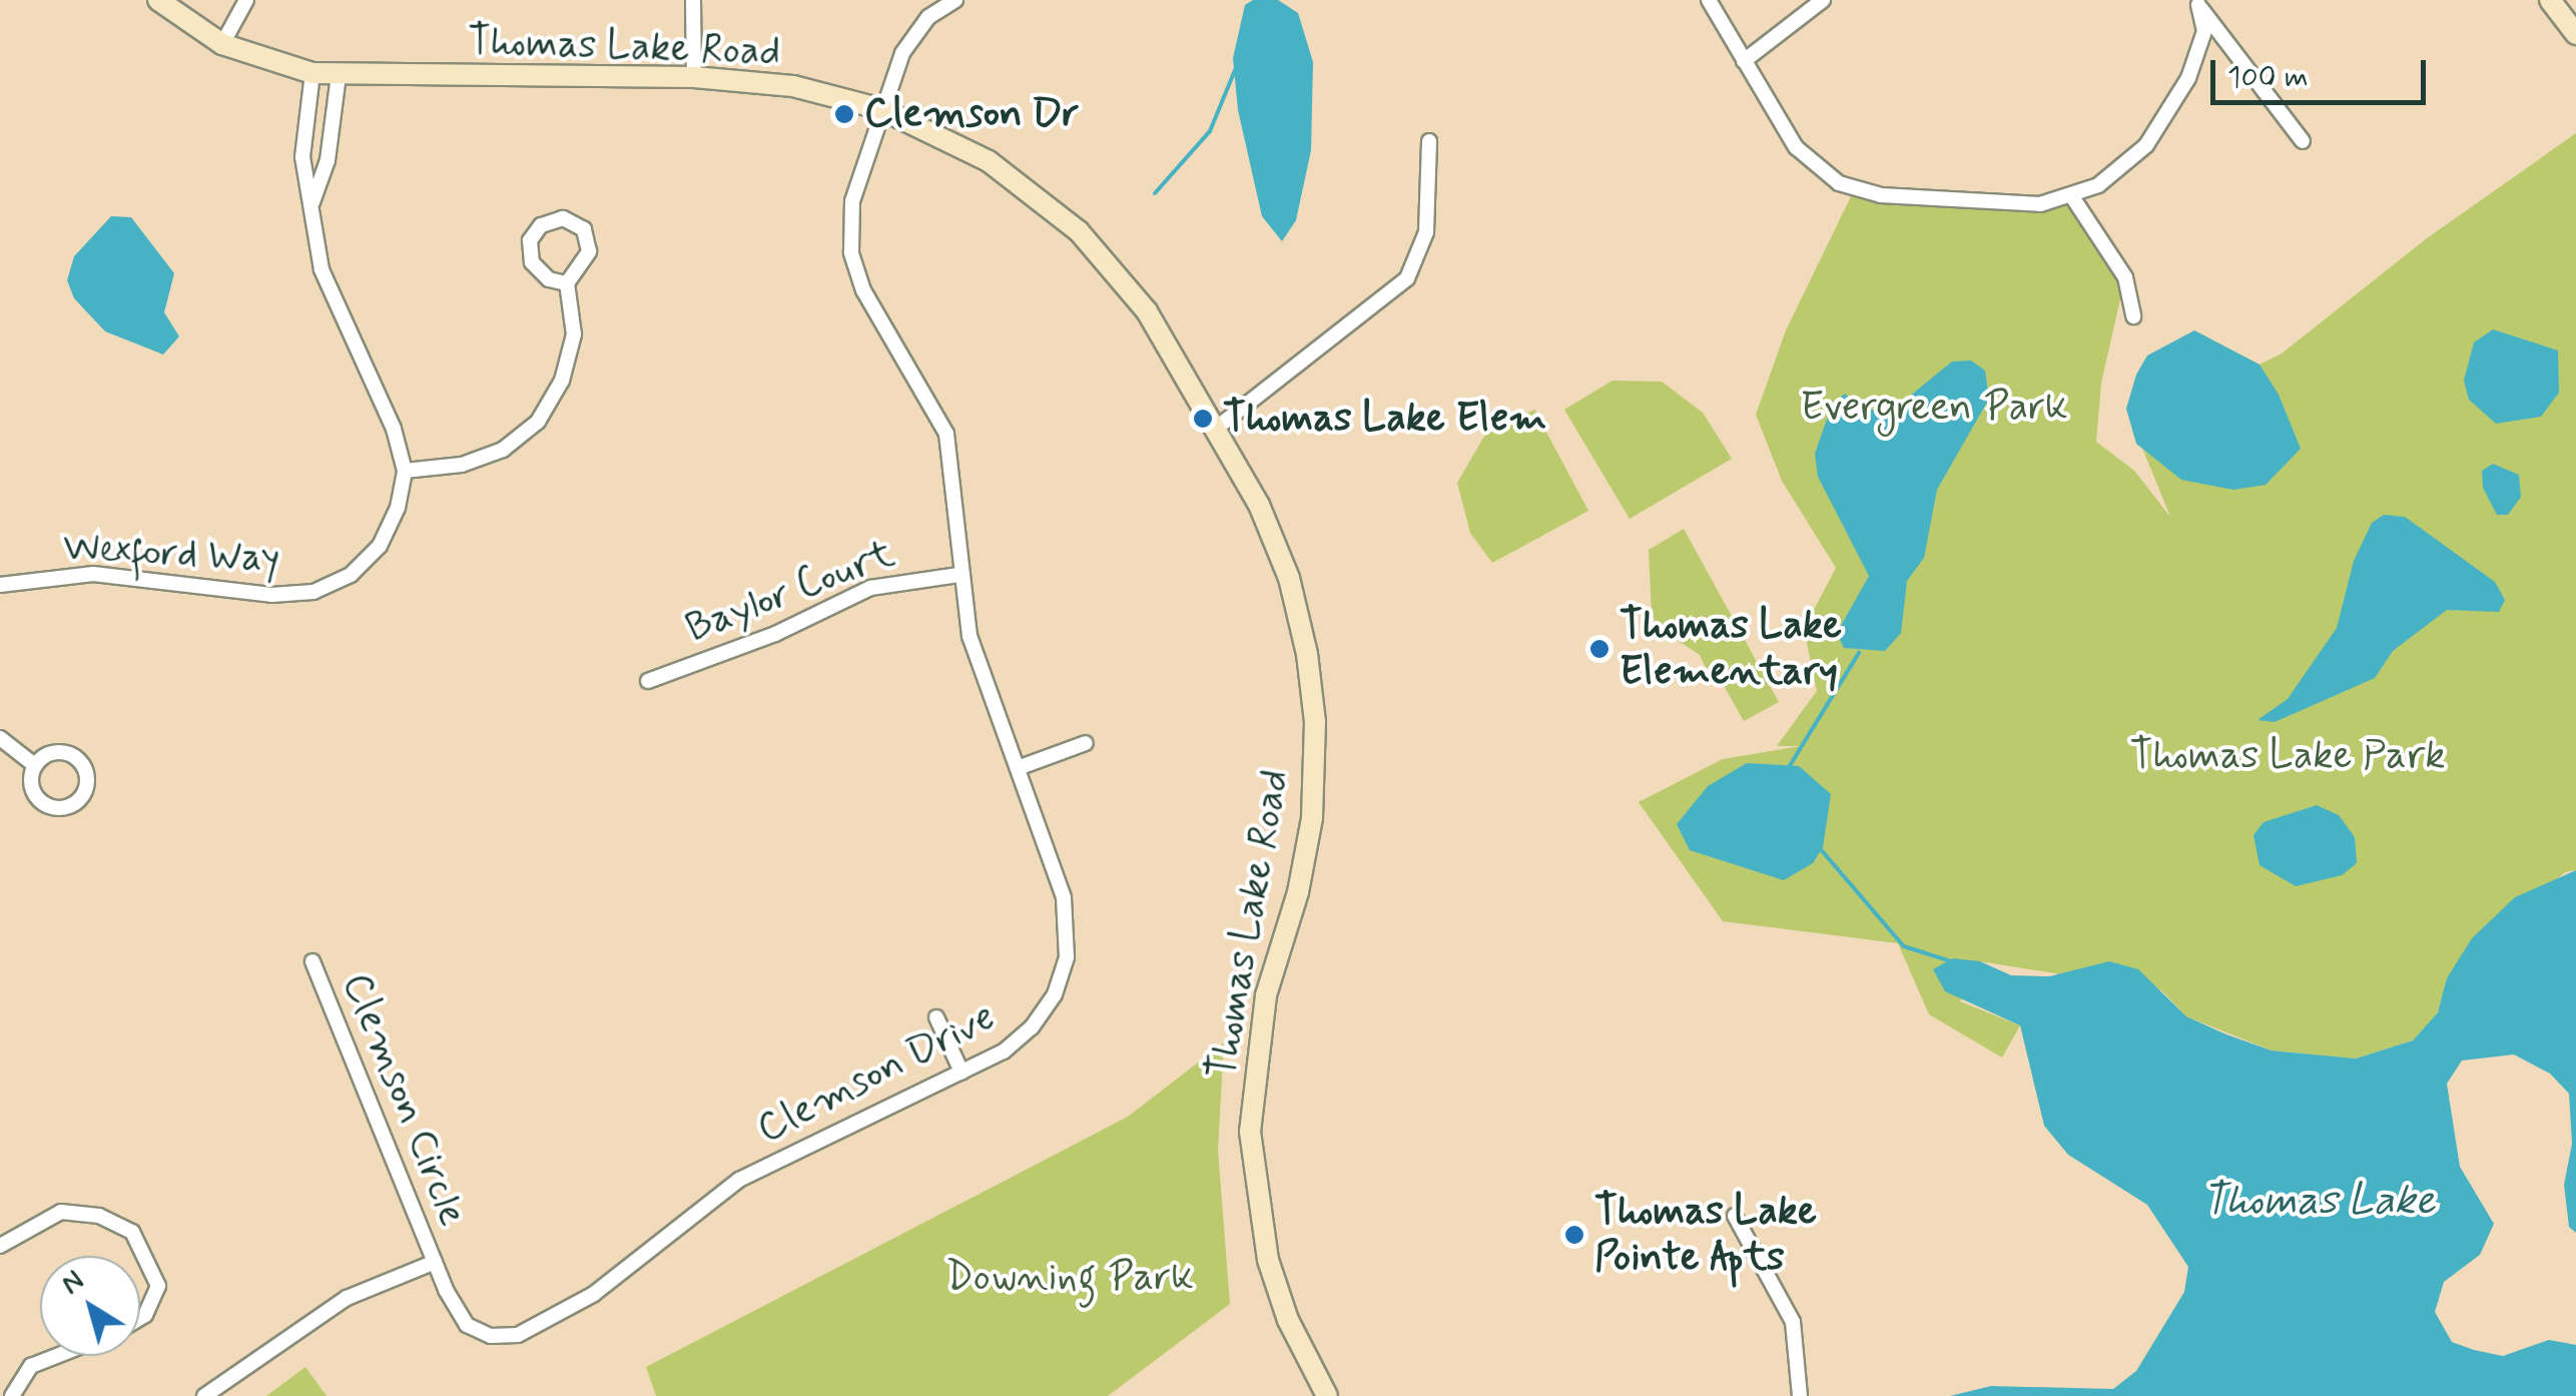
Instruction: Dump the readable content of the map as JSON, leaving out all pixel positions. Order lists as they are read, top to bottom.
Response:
{
  "streets": {
    "street": [
      "Thomas Lake Road",
      "Wexford Way",
      "Baylor Court",
      "Clemson Drive",
      "Clemson Circle"
    ]
  },
  "crossings": [
    ["Thomas Lake Road", "Wexford Way"],
    ["Thomas Lake Road", "Clemson Drive"],
    ["Baylor Court", "Clemson Drive"],
    ["Clemson Drive", "Clemson Circle"]
  ],
  "water": ["Thomas Lake"],
  "parks": ["Evergreen Park", "Thomas Lake Park", "Downing Park"],
  "places": [
    "Clemson Dr",
    "Thomas Lake Elem",
    "Thomas Lake Elementary",
    "Thomas Lake Pointe Apts"
  ],
  "scale_bar": "100 m",
  "north": "top left"
}
